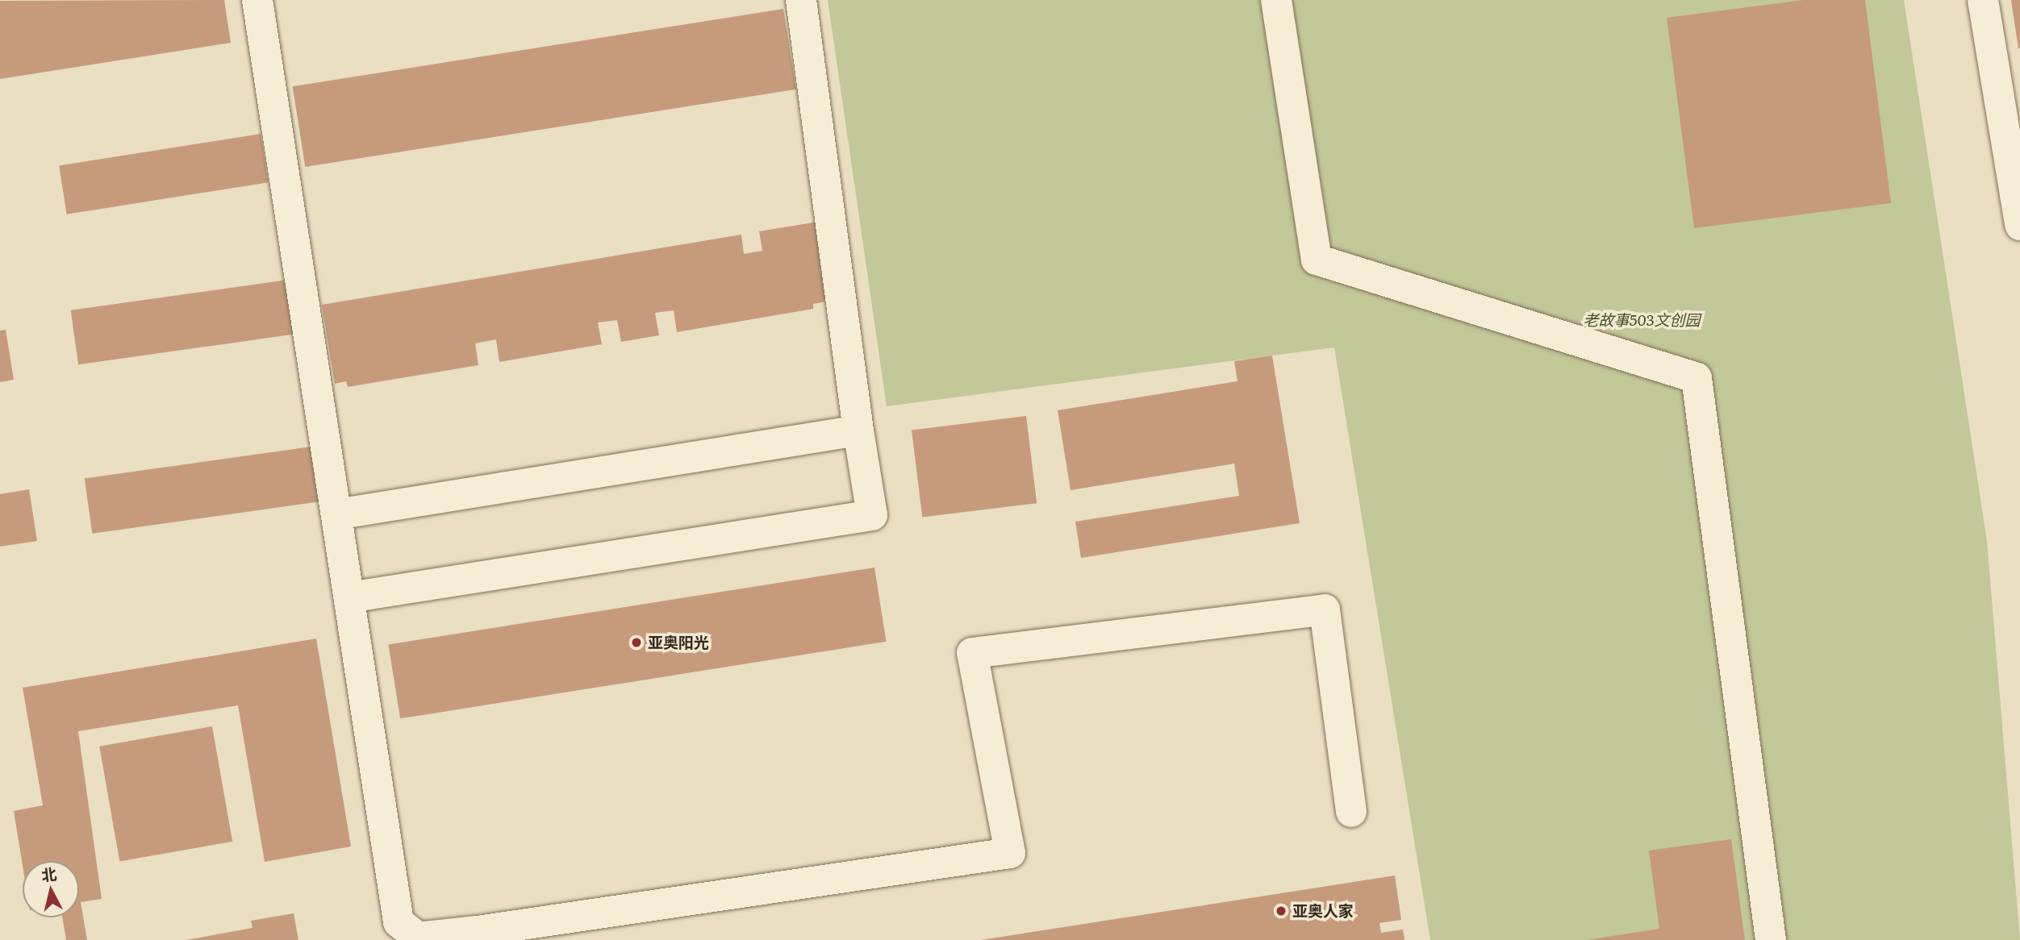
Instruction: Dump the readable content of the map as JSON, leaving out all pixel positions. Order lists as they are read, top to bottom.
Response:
{
  "parks": ["老故事503文创园"],
  "places": ["亚奥阳光", "亚奥人家"],
  "north": "top"
}
